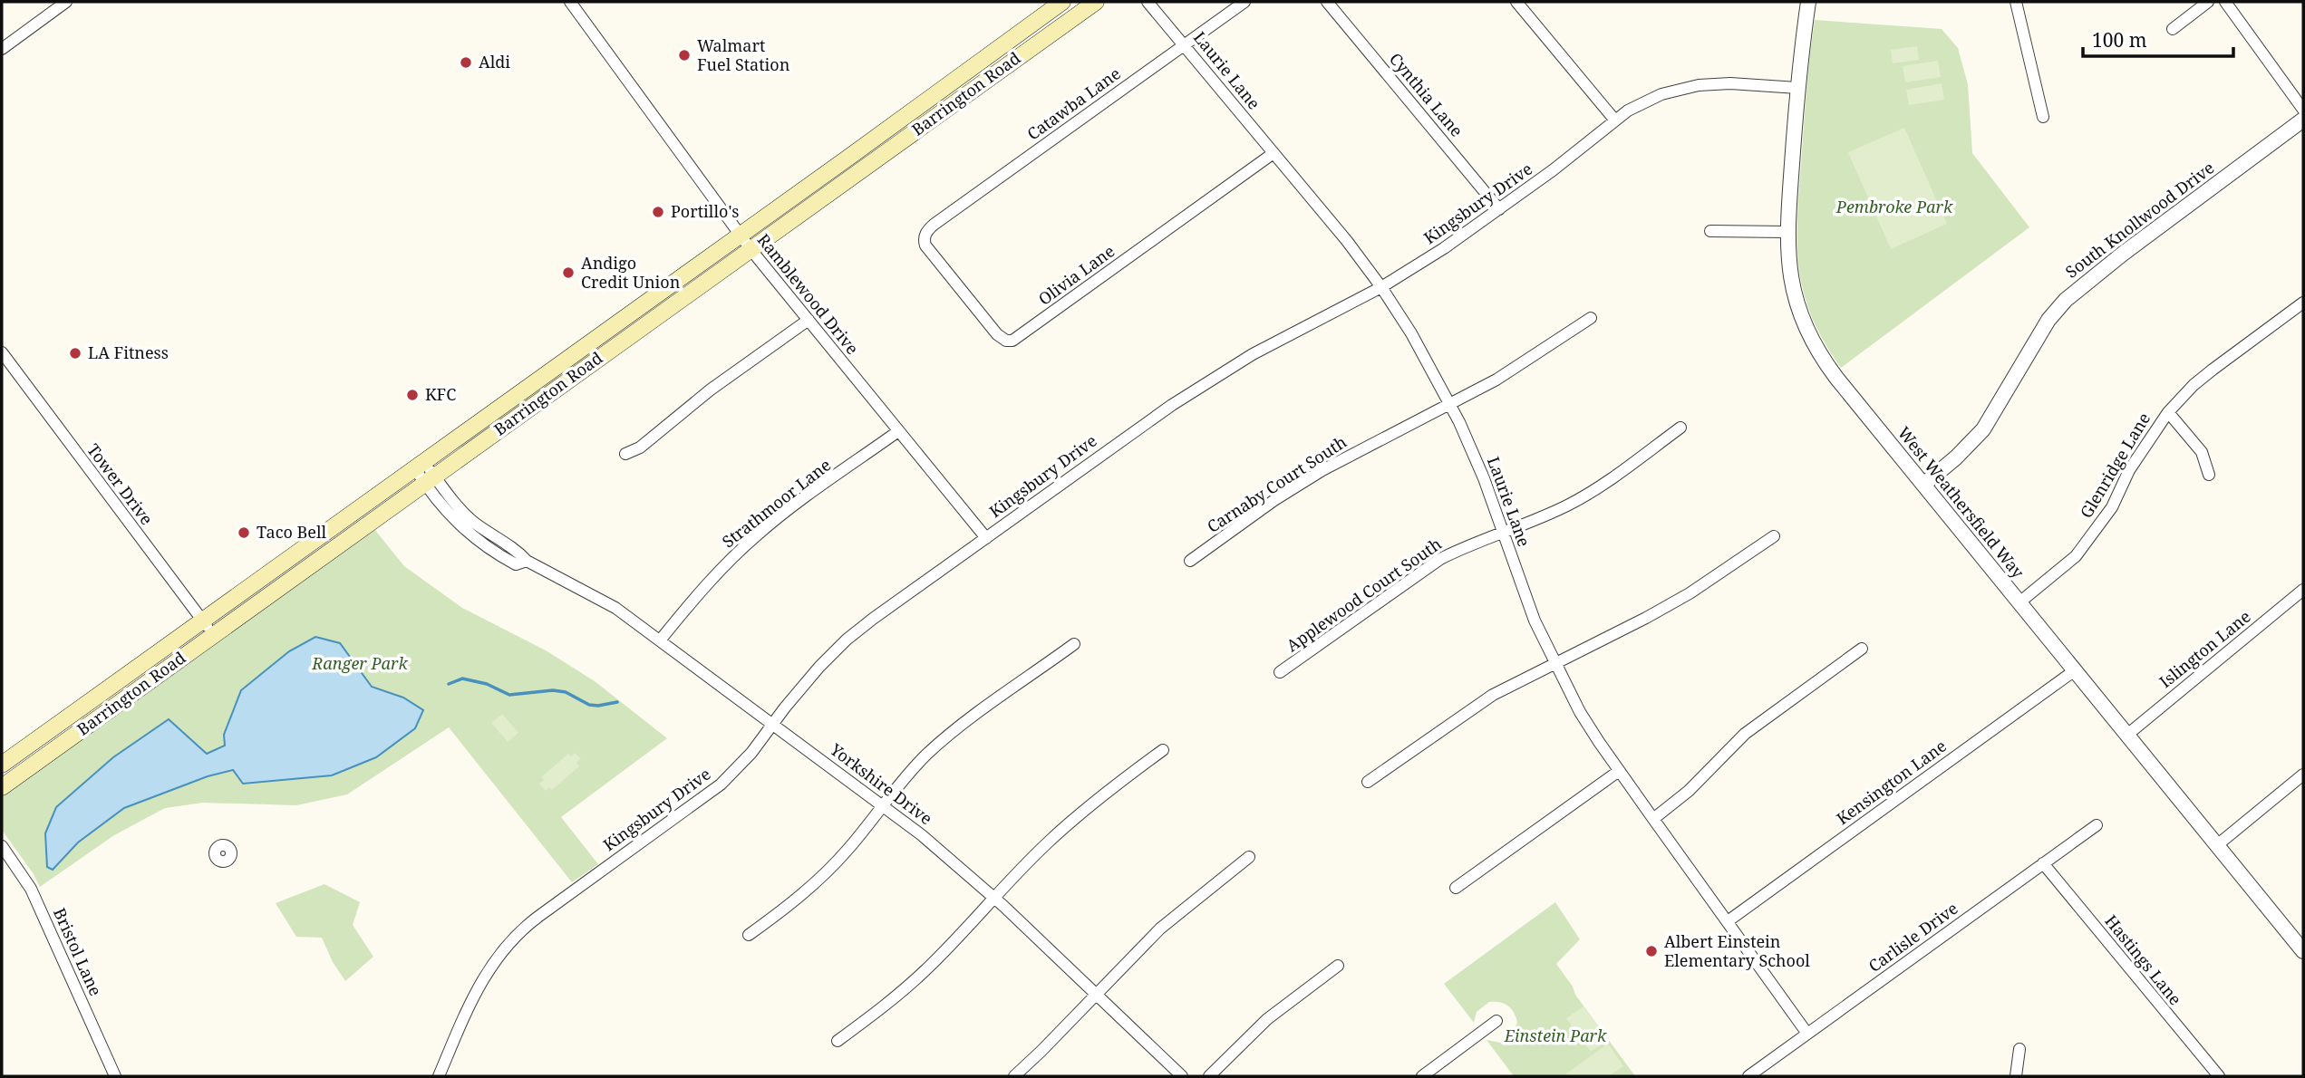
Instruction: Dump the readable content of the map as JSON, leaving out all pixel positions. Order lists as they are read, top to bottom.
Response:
{
  "streets": {
    "main road": ["Barrington Road"],
    "street": [
      "Laurie Lane",
      "Cynthia Lane",
      "Catawba Lane",
      "Kingsbury Drive",
      "South Knollwood Drive",
      "Olivia Lane",
      "Ramblewood Drive",
      "Glenridge Lane",
      "Tower Drive",
      "Carnaby Court South",
      "West Weathersfield Way",
      "Strathmoor Lane",
      "Applewood Court South",
      "Islington Lane",
      "Kensington Lane",
      "Yorkshire Drive",
      "Carlisle Drive",
      "Bristol Lane",
      "Hastings Lane"
    ]
  },
  "crossings": [
    ["Laurie Lane", "Catawba Lane"],
    ["Laurie Lane", "Kingsbury Drive"],
    ["Laurie Lane", "Olivia Lane"],
    ["Laurie Lane", "Carnaby Court South"],
    ["Laurie Lane", "Applewood Court South"],
    ["Laurie Lane", "Kensington Lane"],
    ["Laurie Lane", "Carlisle Drive"],
    ["Barrington Road", "Ramblewood Drive"],
    ["Barrington Road", "Tower Drive"],
    ["Barrington Road", "Yorkshire Drive"],
    ["Cynthia Lane", "Kingsbury Drive"],
    ["Catawba Lane", "Olivia Lane"],
    ["Kingsbury Drive", "Ramblewood Drive"],
    ["Kingsbury Drive", "West Weathersfield Way"],
    ["Kingsbury Drive", "Yorkshire Drive"],
    ["South Knollwood Drive", "West Weathersfield Way"],
    ["Ramblewood Drive", "Strathmoor Lane"],
    ["Glenridge Lane", "West Weathersfield Way"],
    ["West Weathersfield Way", "Islington Lane"],
    ["West Weathersfield Way", "Kensington Lane"],
    ["Strathmoor Lane", "Yorkshire Drive"],
    ["Carlisle Drive", "Hastings Lane"]
  ],
  "parks": ["Pembroke Park", "Ranger Park", "Einstein Park"],
  "places": [
    "Walmart Fuel Station",
    "Aldi",
    "Portillo's",
    "Andigo Credit Union",
    "LA Fitness",
    "KFC",
    "Taco Bell",
    "Albert Einstein Elementary School"
  ],
  "scale_bar": "100 m"
}
